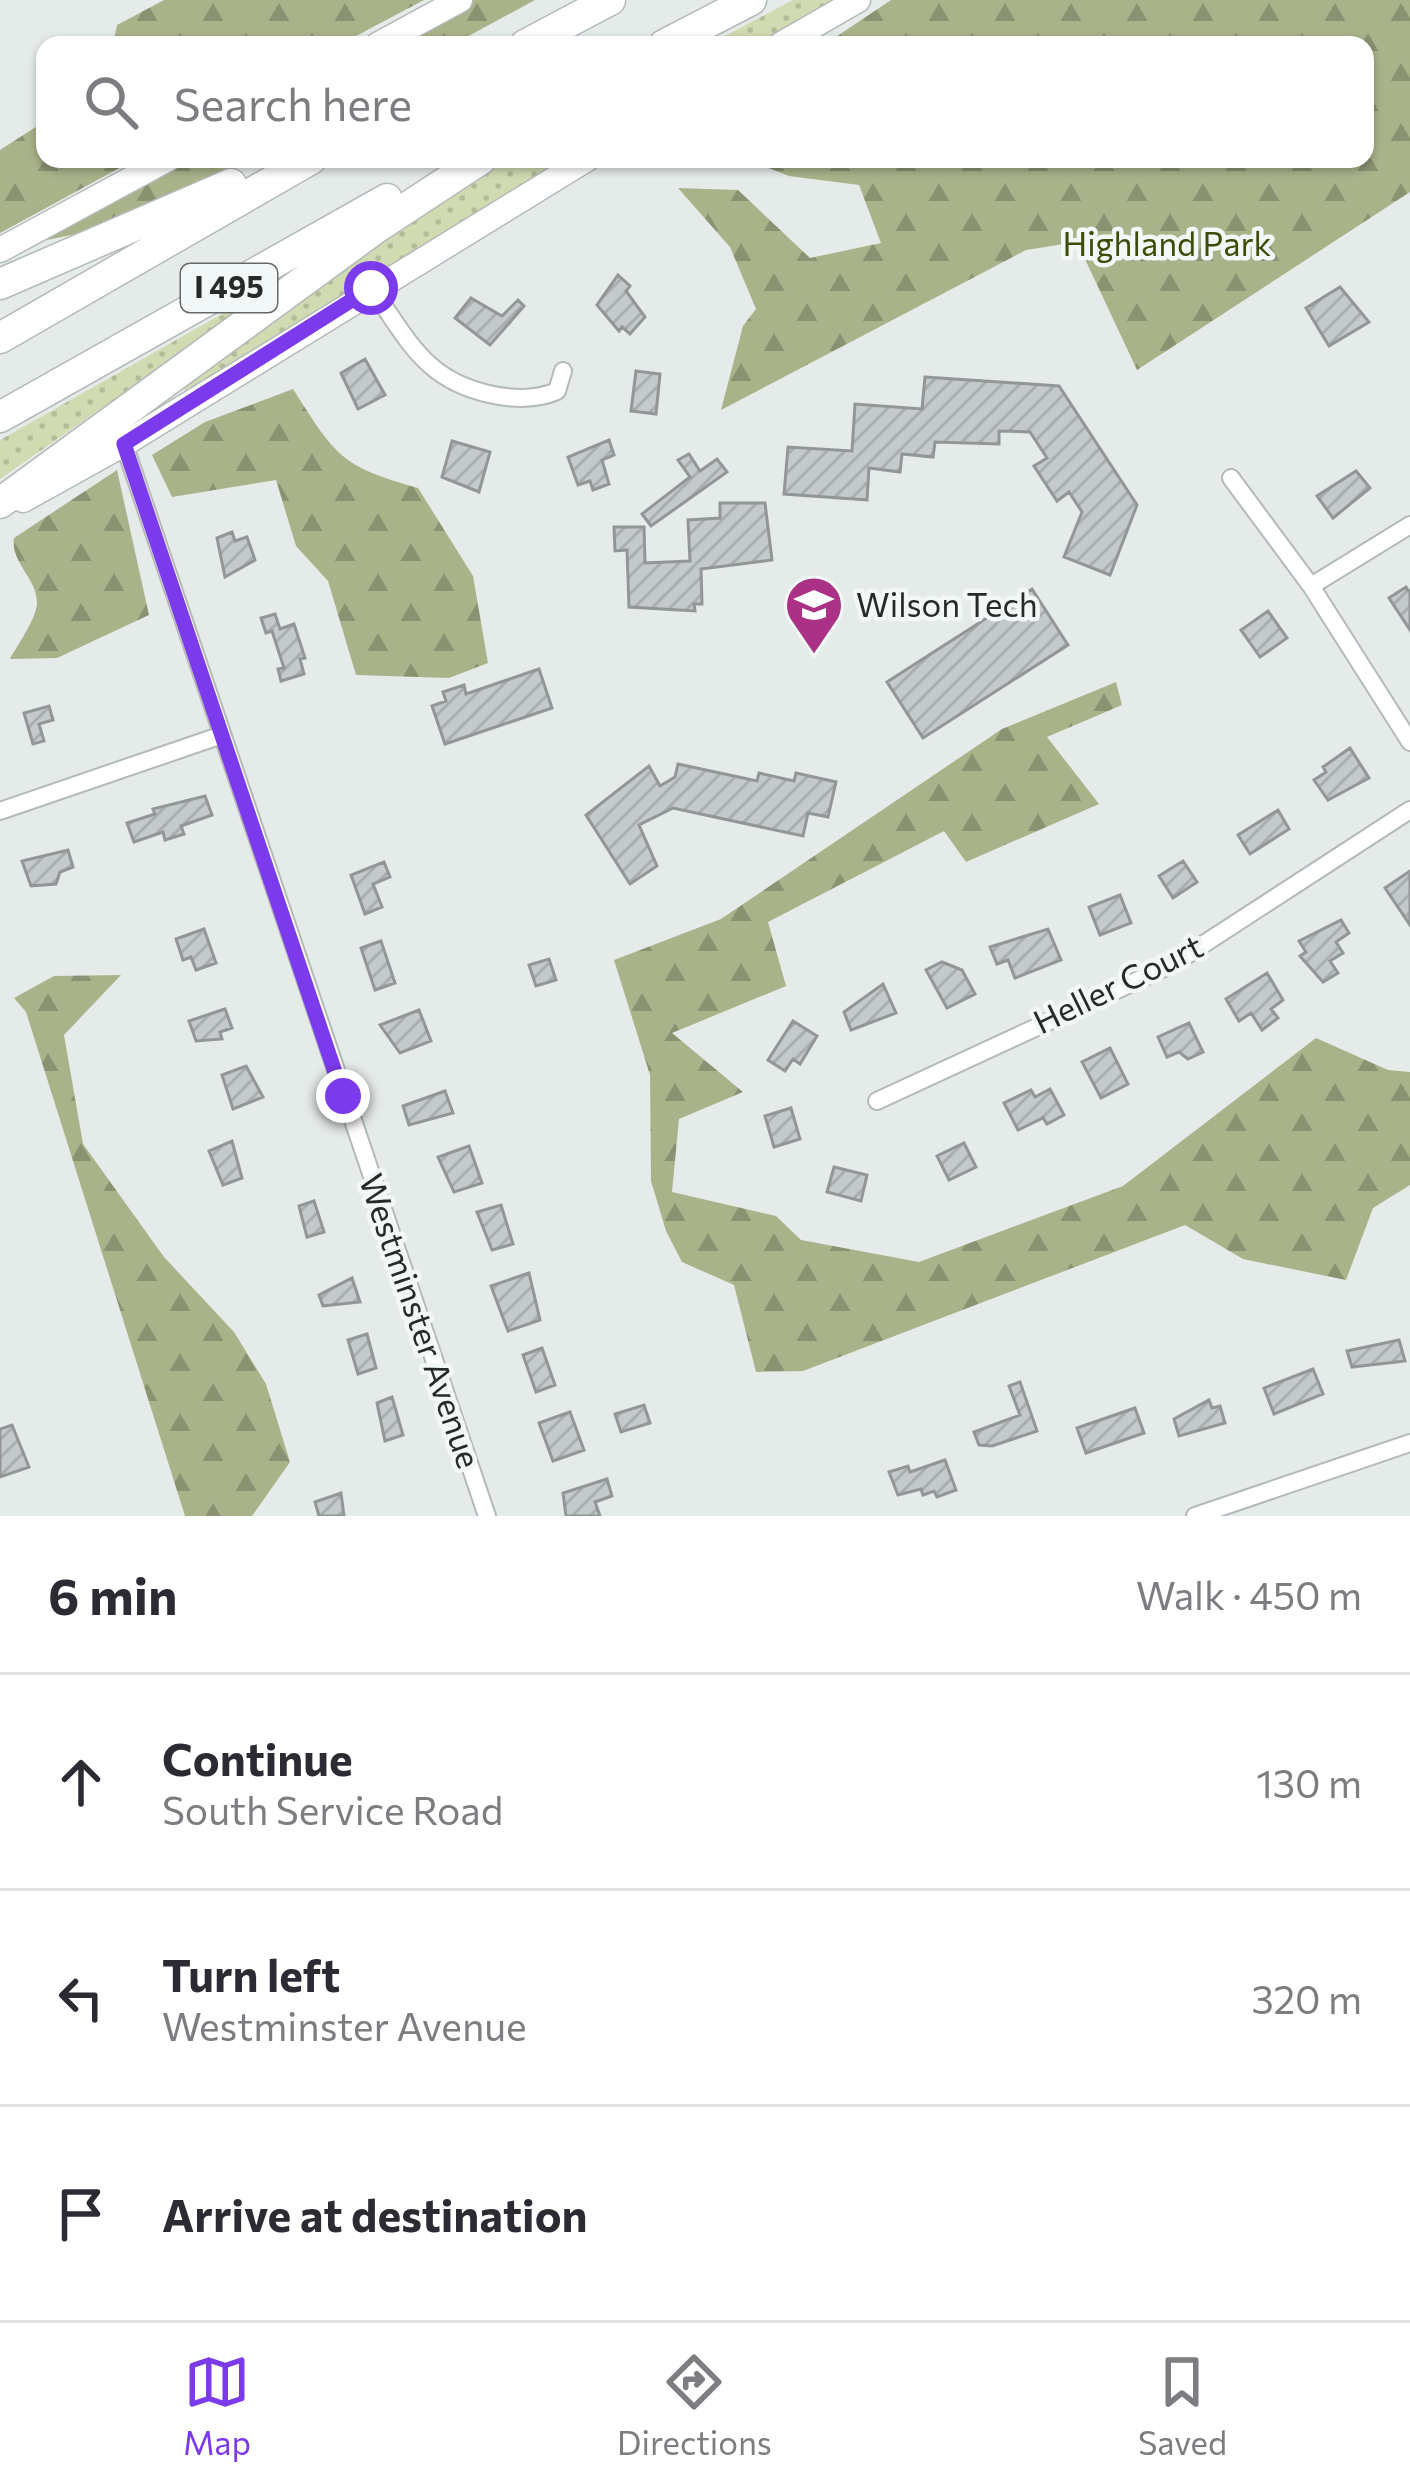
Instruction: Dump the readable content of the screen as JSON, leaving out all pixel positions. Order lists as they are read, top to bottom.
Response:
{
  "streets": {
    "highway": ["I 495"],
    "street": ["Heller Court", "Westminster Avenue"]
  },
  "parks": ["Highland Park"],
  "places": {
    "school or university": ["Wilson Tech"]
  },
  "page": {
    "search": "Search here",
    "heading": ["6 min", "Walk · 450 m"],
    "list": [
      ["Continue", "South Service Road", "130 m"],
      ["Turn left", "Westminster Avenue", "320 m"],
      "Arrive at destination"
    ],
    "nav": ["Map", "Directions", "Saved"]
  }
}
